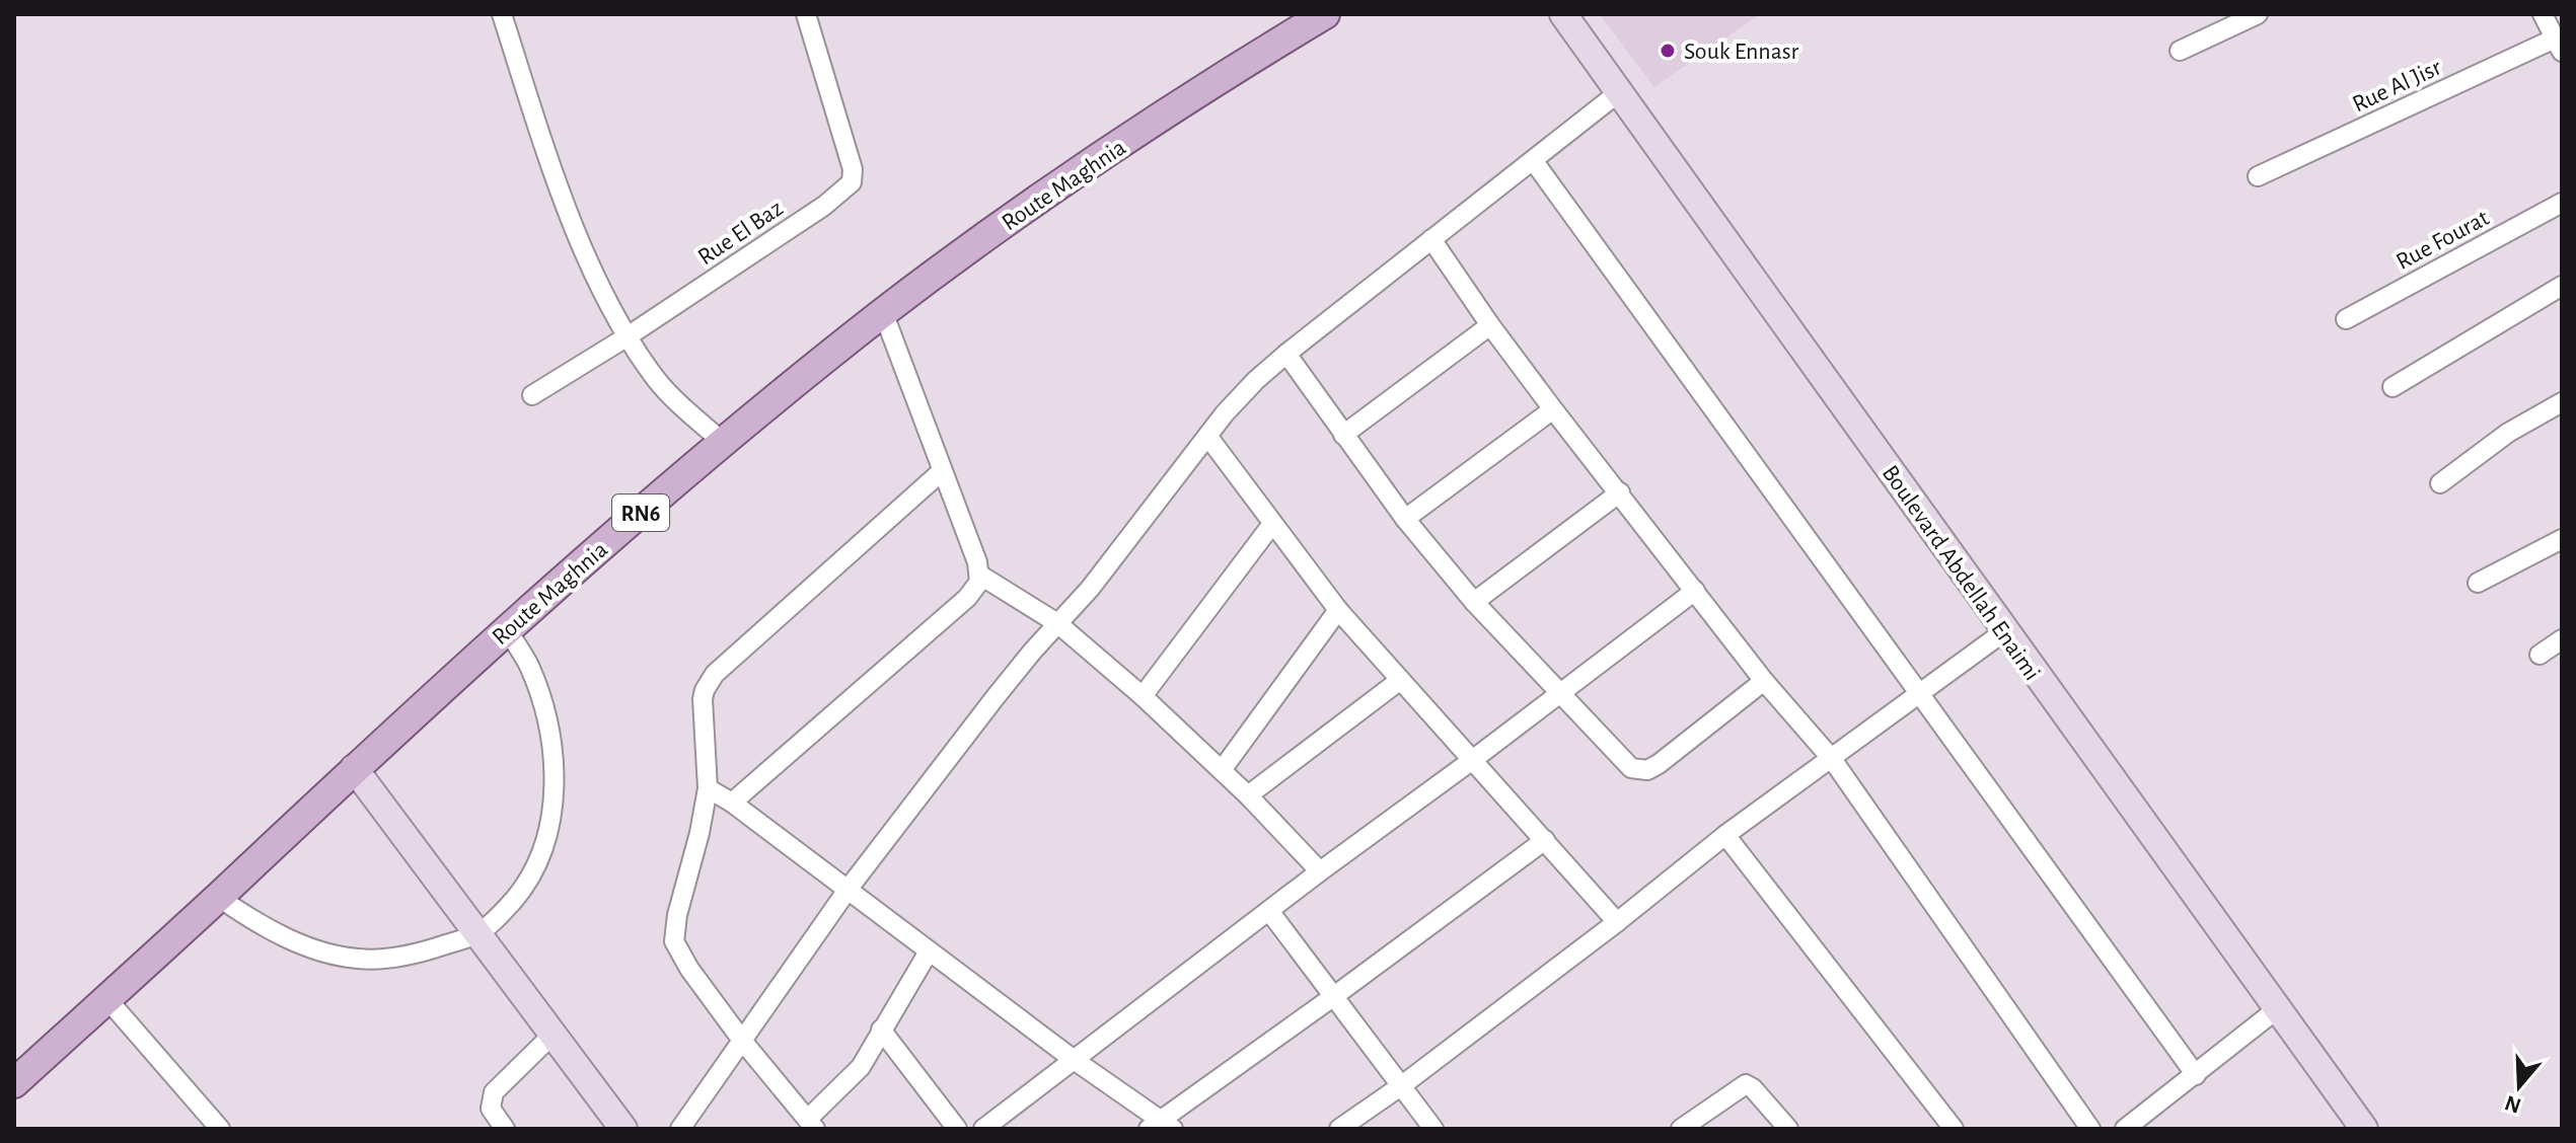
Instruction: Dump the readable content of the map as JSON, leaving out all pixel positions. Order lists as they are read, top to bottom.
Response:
{
  "streets": {
    "main road": ["Route Maghnia", "RN6"],
    "street": [
      "Rue Al Jisr",
      "Rue El Baz",
      "Rue Fourat",
      "Boulevard Abdellah Enaimi"
    ]
  },
  "places": ["Souk Ennasr"],
  "north": "bottom"
}
